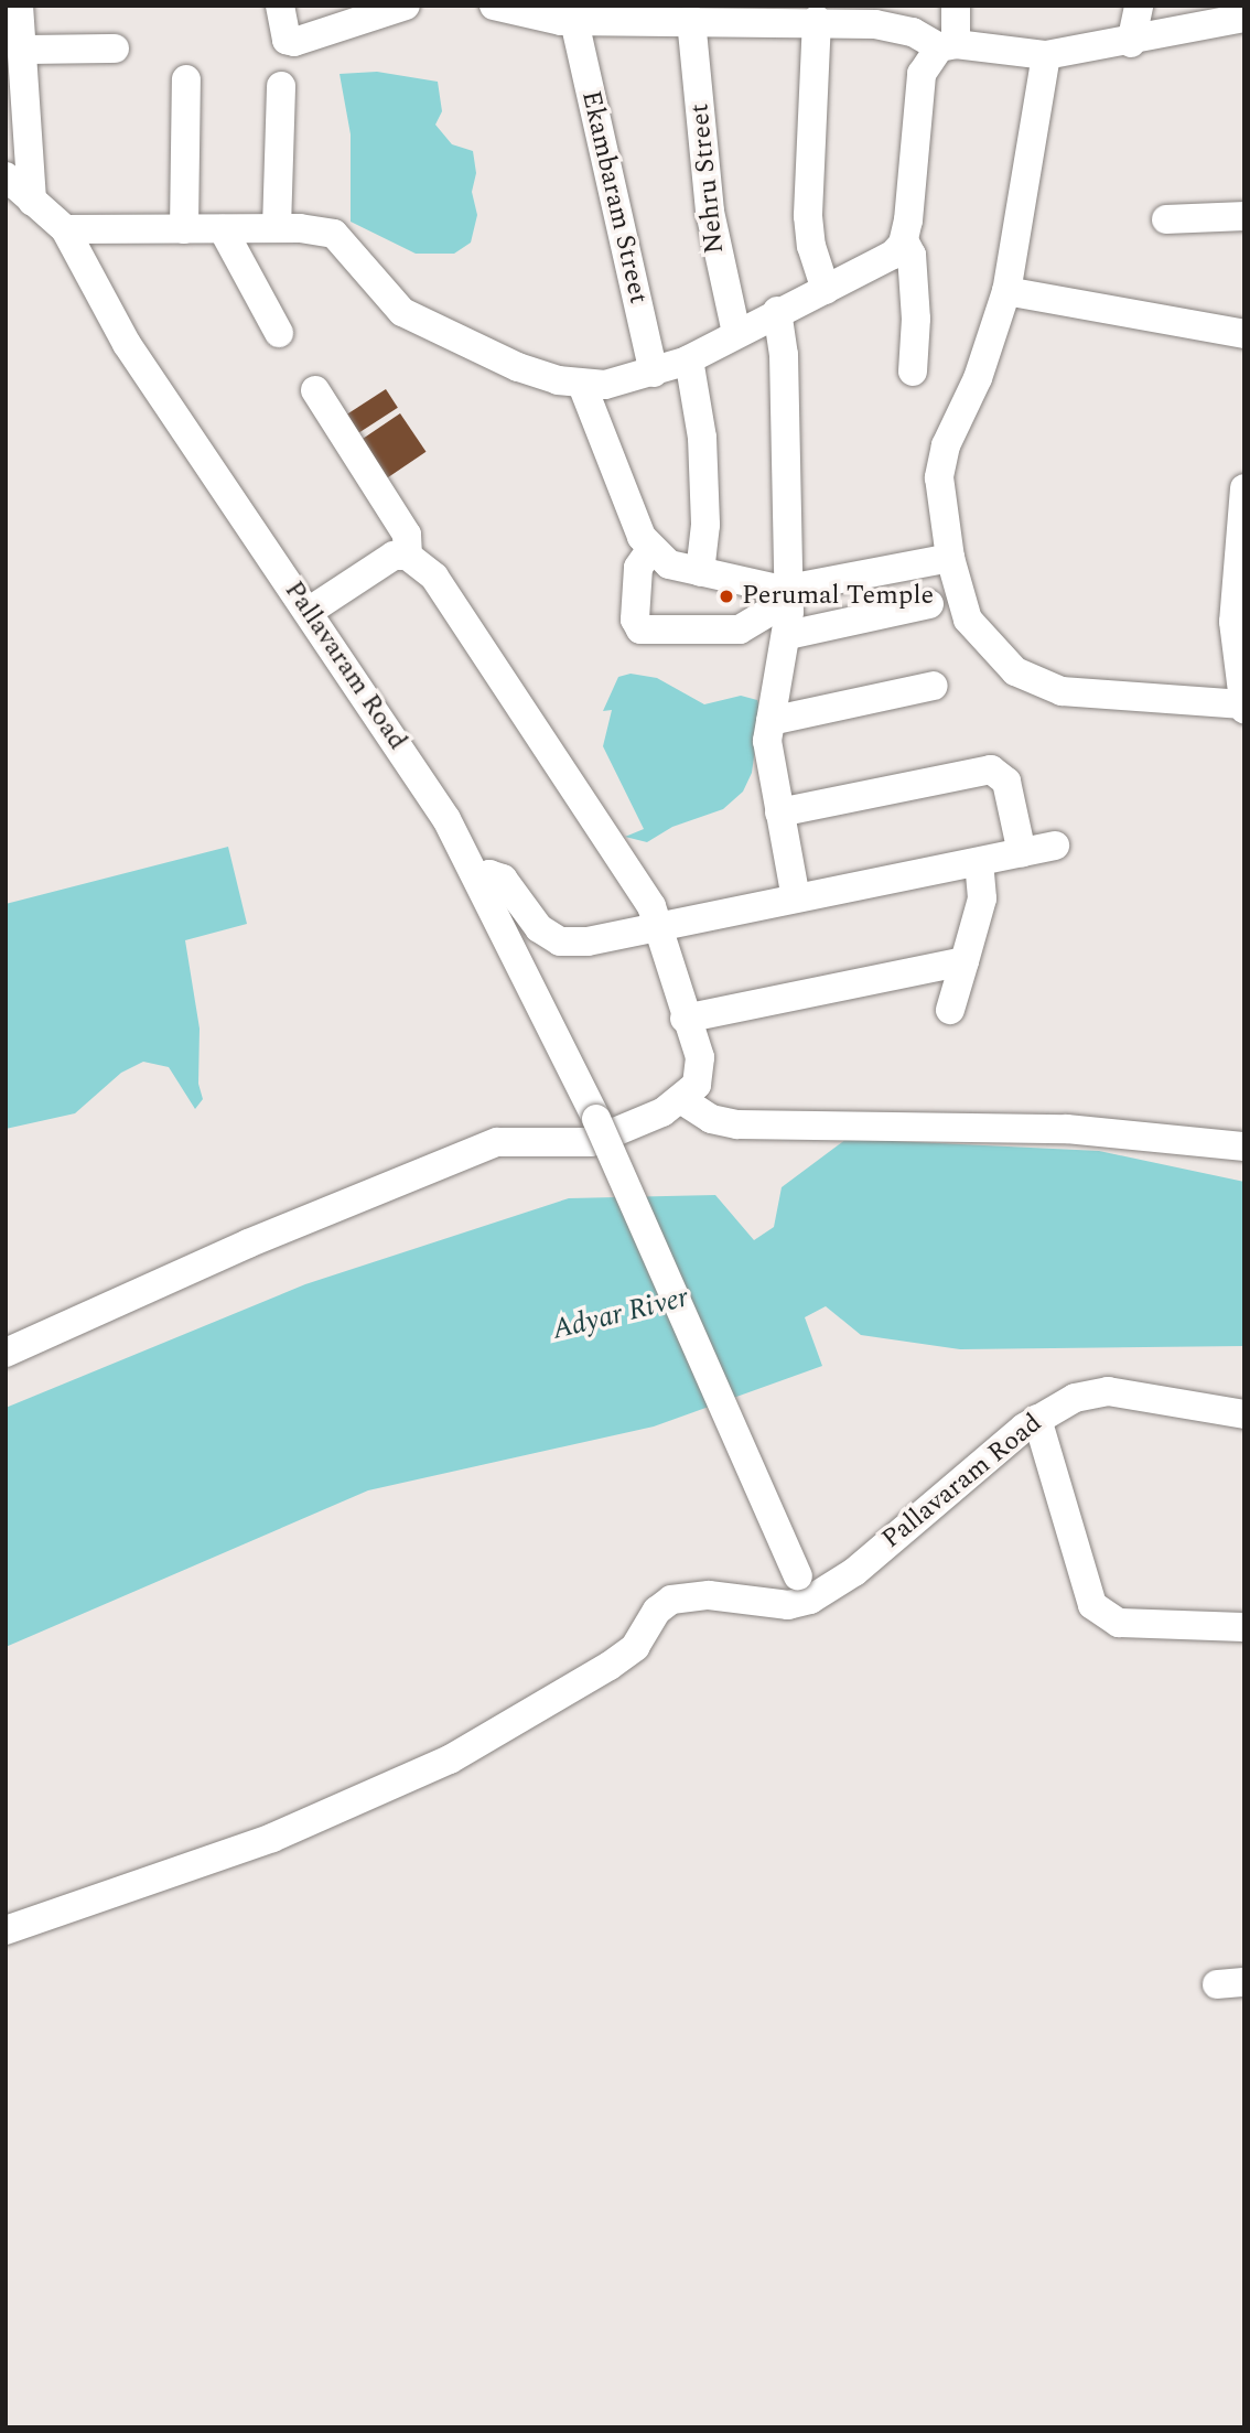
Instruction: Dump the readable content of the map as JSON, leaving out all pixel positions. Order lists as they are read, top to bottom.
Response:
{
  "streets": {
    "street": ["Nehru Street", "Ekambaram Street", "Pallavaram Road"]
  },
  "water": ["Adyar River"],
  "places": ["Perumal Temple"]
}
